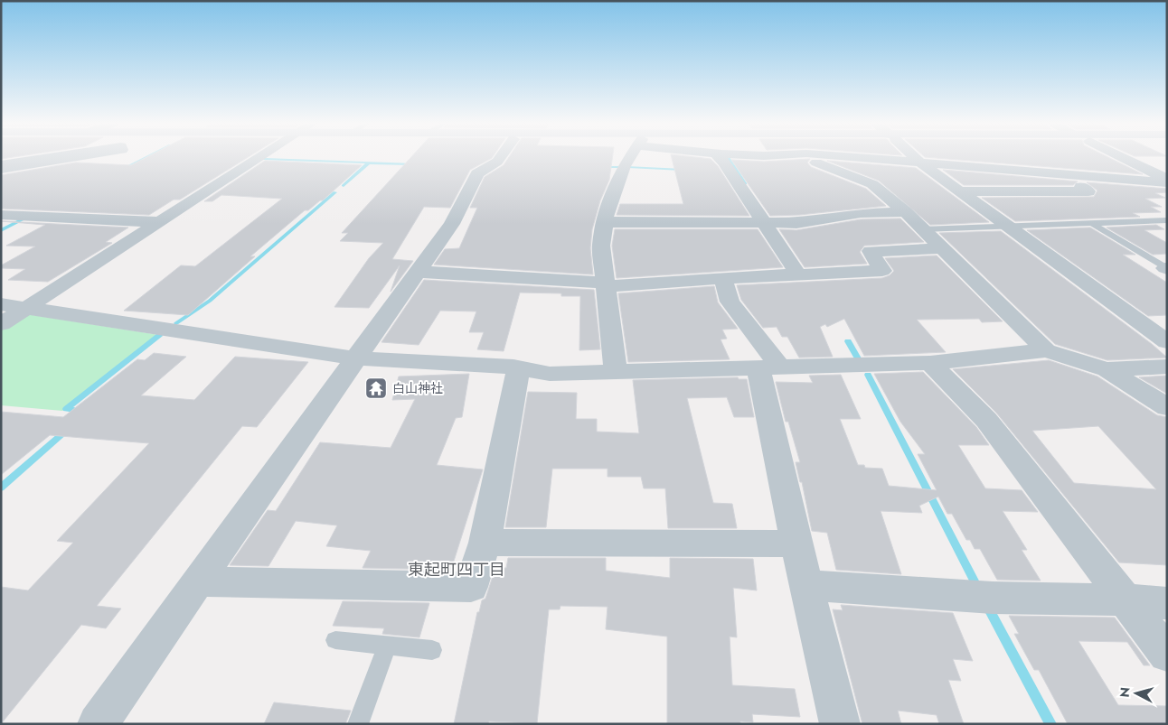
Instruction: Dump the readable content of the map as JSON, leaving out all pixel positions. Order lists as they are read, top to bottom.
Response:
{
  "districts": ["東起町四丁目"],
  "places": {
    "temple": ["白山神社"]
  },
  "north": "left"
}
